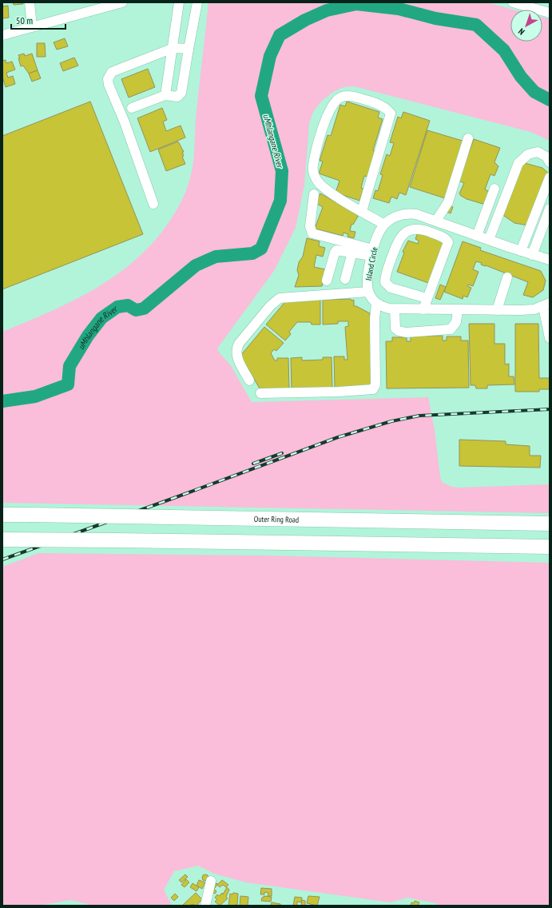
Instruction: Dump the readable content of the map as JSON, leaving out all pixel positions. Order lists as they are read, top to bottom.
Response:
{
  "streets": {
    "highway": ["Outer Ring Road"],
    "street": ["Island Circle"]
  },
  "water": ["uMhlangane River"],
  "scale_bar": "50 m",
  "north": "bottom left"
}
